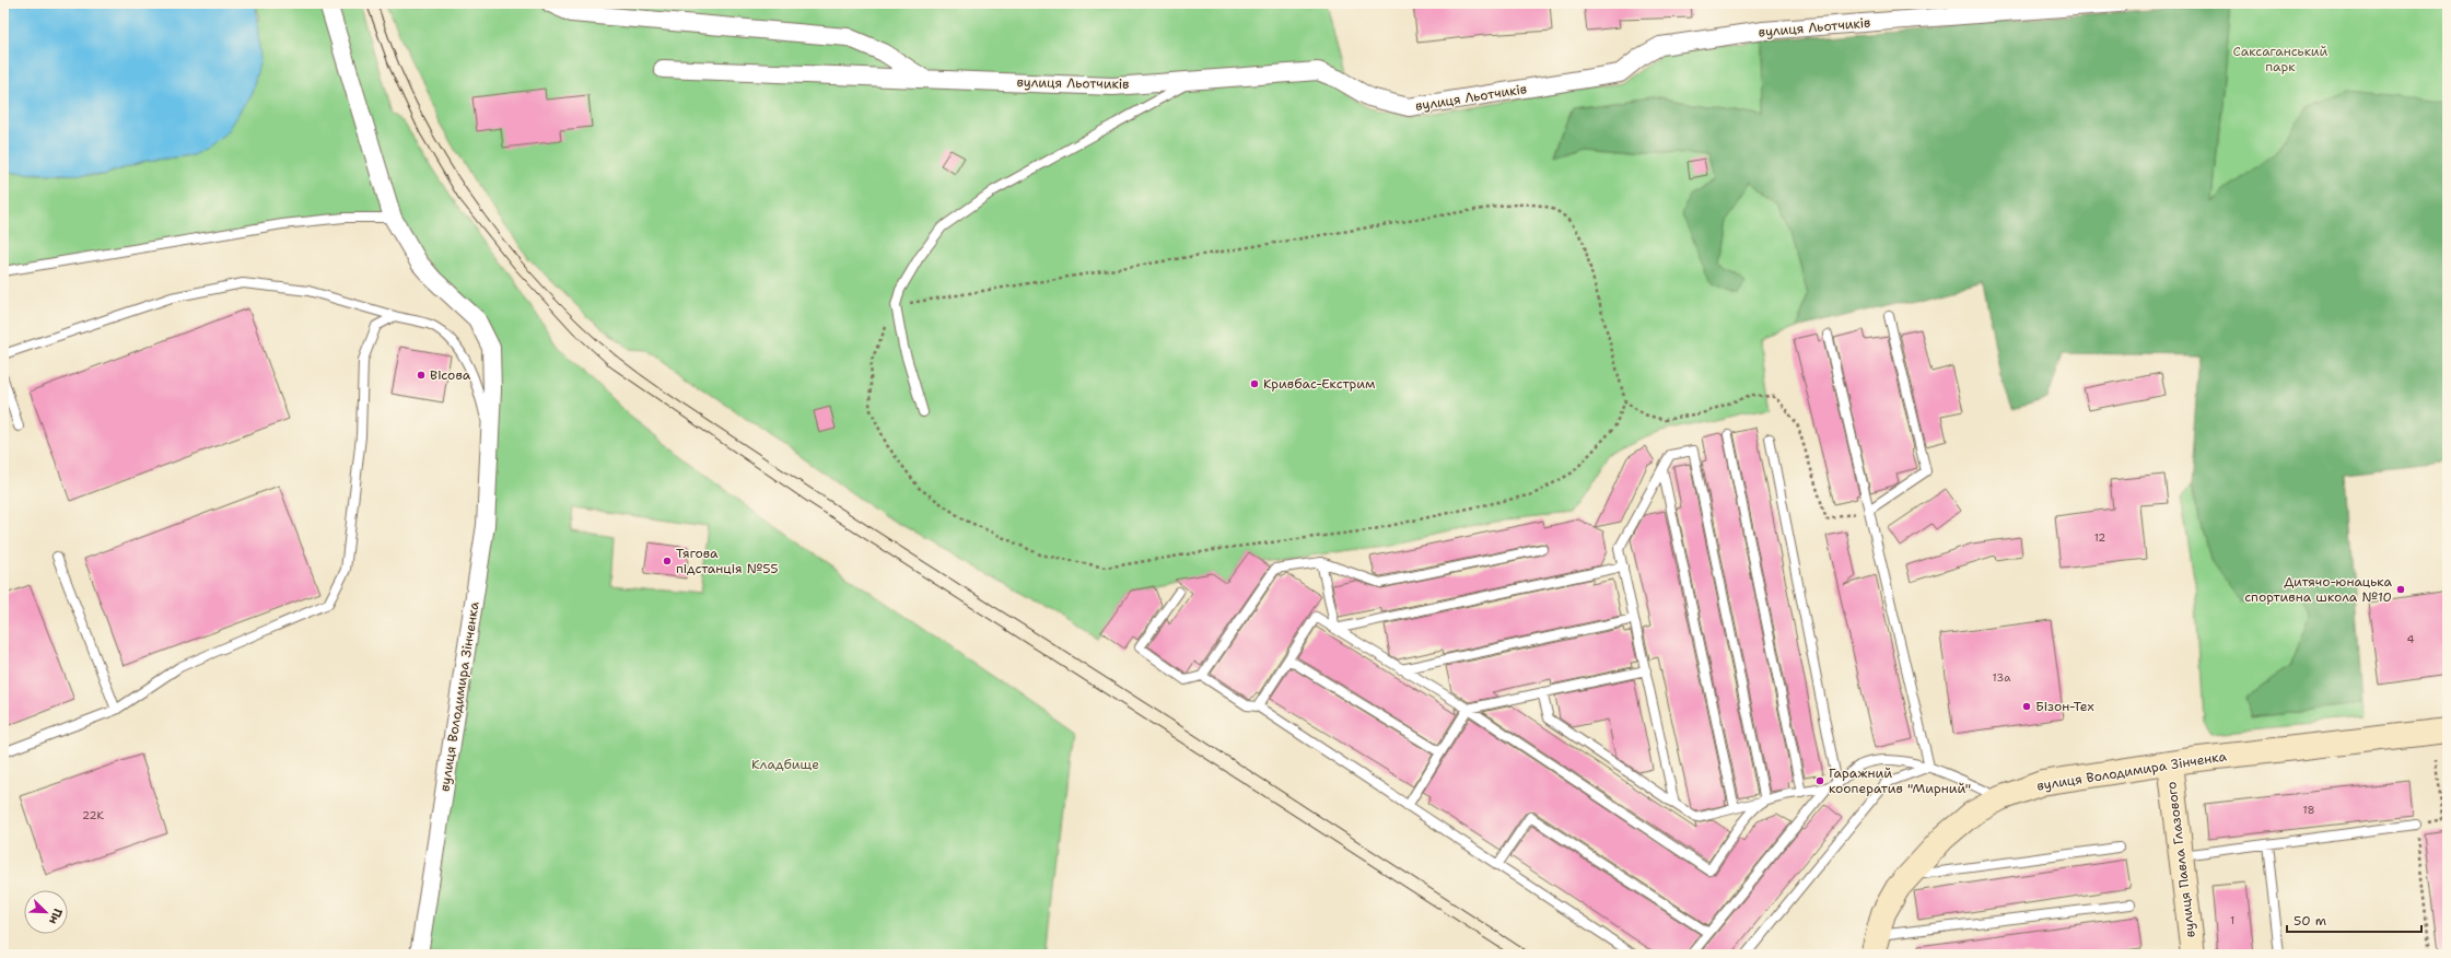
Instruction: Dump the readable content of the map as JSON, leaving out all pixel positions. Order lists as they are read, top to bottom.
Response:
{
  "streets": {
    "main road": ["вулиця Володимира Зінченка", "вулиця Павла Глазового"],
    "street": ["вулиця Льотчиків"]
  },
  "crossings": [
    ["вулиця Володимира Зінченка", "вулиця Павла Глазового"]
  ],
  "parks": ["Саксаганський парк", "Кладбище"],
  "places": [
    "Вісова",
    "Кривбас-Екстрим",
    "Тягова підстанція №55",
    "Дитячо-юнацька спортивна школа №10",
    "Бізон-Тех",
    "Гаражний кооператив \"Мирний\""
  ],
  "house_numbers": [
    "12",
    "4",
    "13а",
    "18",
    "22К",
    "1"
  ],
  "scale_bar": "50 m",
  "north": "bottom right"
}
